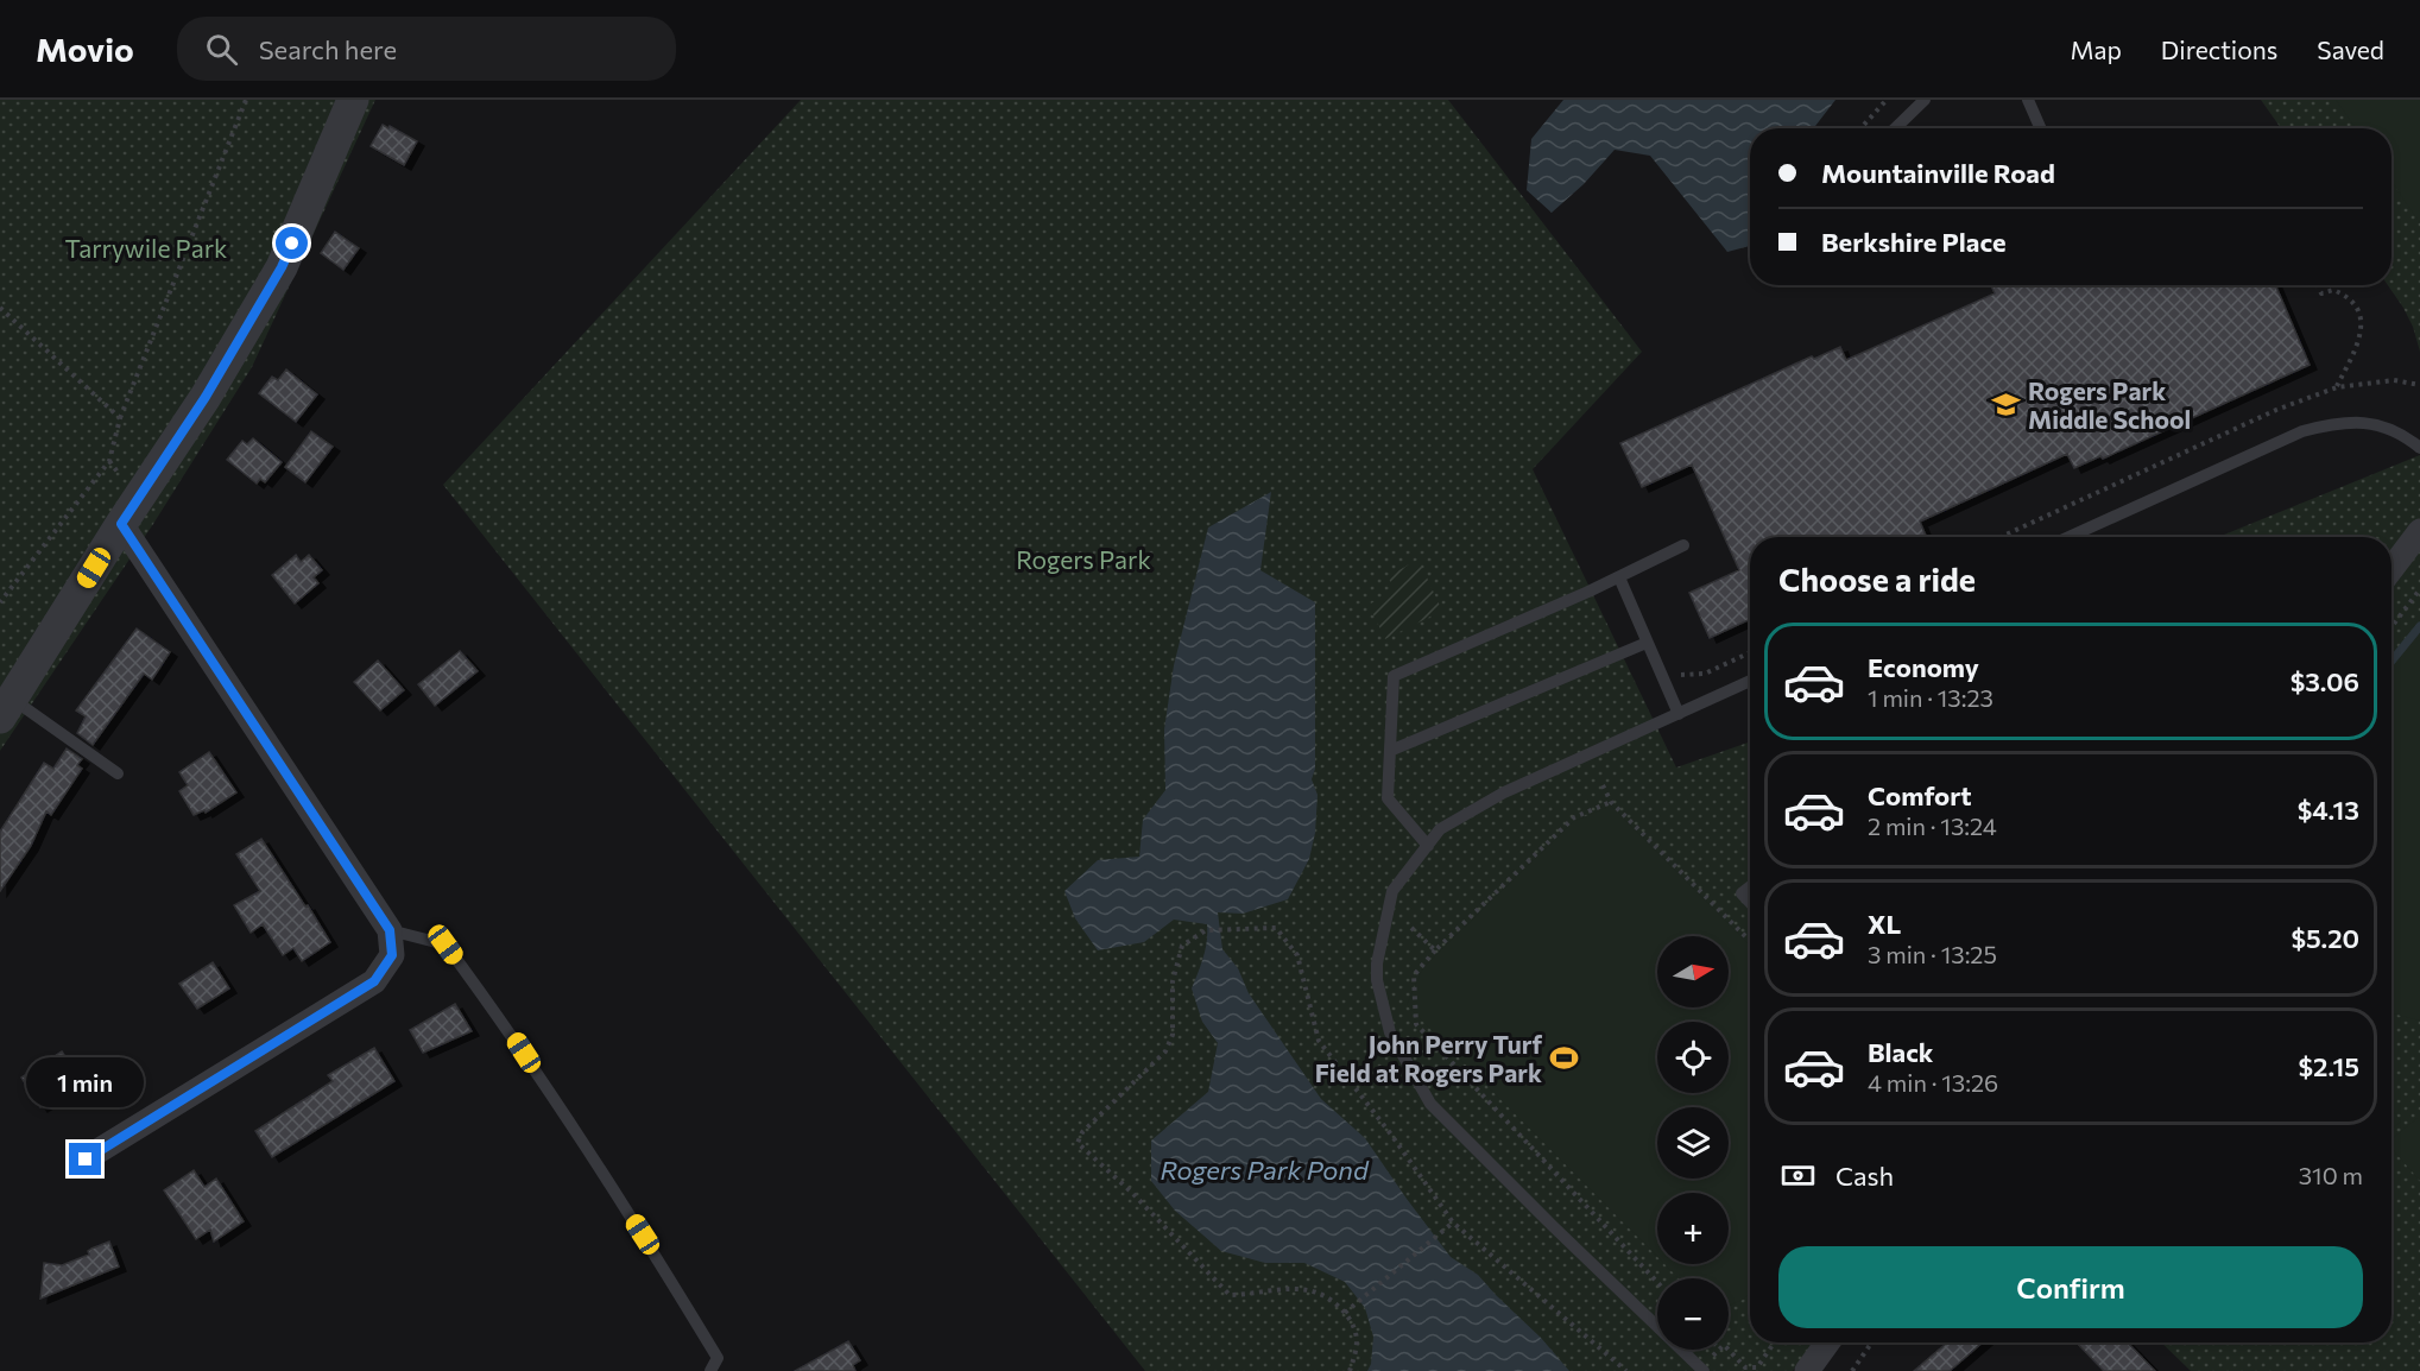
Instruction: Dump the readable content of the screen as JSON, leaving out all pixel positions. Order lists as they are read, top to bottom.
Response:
{
  "water": ["Rogers Park Pond"],
  "parks": ["Tarrywile Park", "Rogers Park"],
  "places": {
    "school or university": ["Rogers Park Middle School"],
    "sports": ["John Perry Turf Field at Rogers Park"]
  },
  "north": "right",
  "page": {
    "header": "Movio",
    "search": "Search here",
    "nav": ["Map", "Directions", "Saved"],
    "banner": ["Mountainville Road", "Berkshire Place"],
    "heading": "Choose a ride",
    "list": [
      {
        "name": "Economy",
        "note": "1 min · 13:23",
        "value": "$3.06"
      },
      {
        "name": "Comfort",
        "note": "2 min · 13:24",
        "value": "$4.13"
      },
      {
        "name": "XL",
        "note": "3 min · 13:25",
        "value": "$5.20"
      },
      {
        "name": "Black",
        "note": "4 min · 13:26",
        "value": "$2.15"
      }
    ],
    "map_buttons": ["+", "−"],
    "bubble": "1 min",
    "pay": ["Cash", "310 m"],
    "buttons": "Confirm"
  }
}
